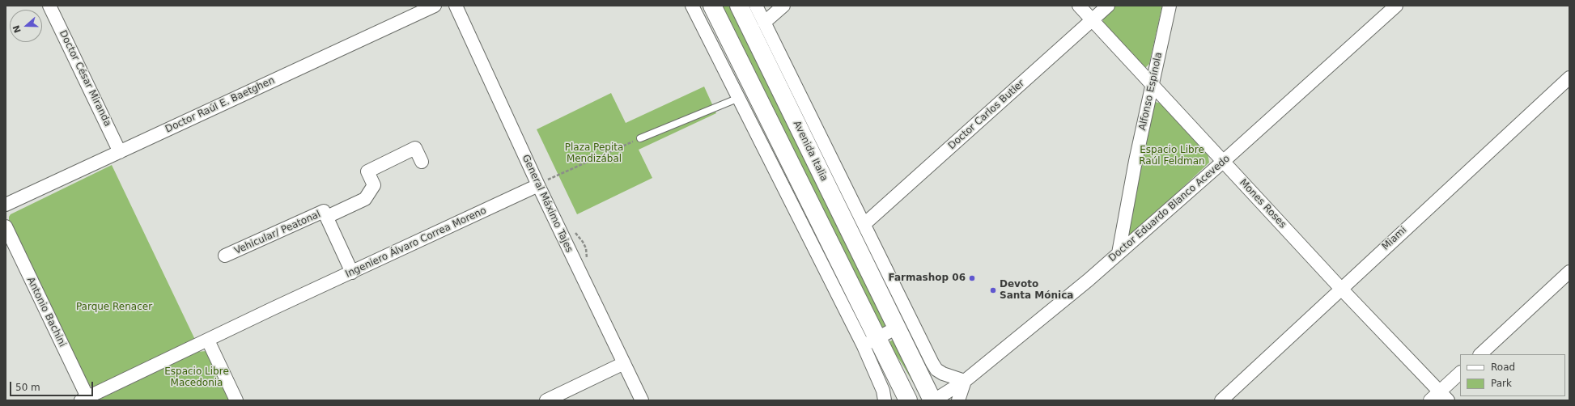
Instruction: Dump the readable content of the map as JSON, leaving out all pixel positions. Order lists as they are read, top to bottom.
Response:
{
  "streets": {
    "main road": ["Avenida Italia"],
    "street": [
      "Doctor César Miranda",
      "Alfonso Espínola",
      "Doctor Raúl E. Baetghen",
      "Doctor Carlos Butler",
      "General Máximo Tajes",
      "Mones Roses",
      "Doctor Eduardo Blanco Acevedo",
      "Vehicular/ Peatonal",
      "Miami",
      "Ingeniero Álvaro Correa Moreno",
      "Antonio Bachini"
    ]
  },
  "crossings": [
    ["Doctor César Miranda", "Doctor Raúl E. Baetghen"],
    ["Alfonso Espínola", "Mones Roses"],
    ["Alfonso Espínola", "Doctor Eduardo Blanco Acevedo"],
    ["Doctor Carlos Butler", "Avenida Italia"],
    ["Doctor Carlos Butler", "Mones Roses"],
    ["Avenida Italia", "Doctor Eduardo Blanco Acevedo"],
    ["General Máximo Tajes", "Ingeniero Álvaro Correa Moreno"],
    ["Mones Roses", "Doctor Eduardo Blanco Acevedo"],
    ["Mones Roses", "Miami"],
    ["Vehicular/ Peatonal", "Ingeniero Álvaro Correa Moreno"],
    ["Ingeniero Álvaro Correa Moreno", "Antonio Bachini"]
  ],
  "parks": [
    "Plaza Pepita Mendizábal",
    "Espacio Libre Raúl Feldman",
    "Parque Renacer",
    "Espacio Libre Macedonia"
  ],
  "places": ["Farmashop 06", "Devoto Santa Mónica"],
  "legend": ["Road", "Park"],
  "scale_bar": "50 m",
  "north": "left"
}
